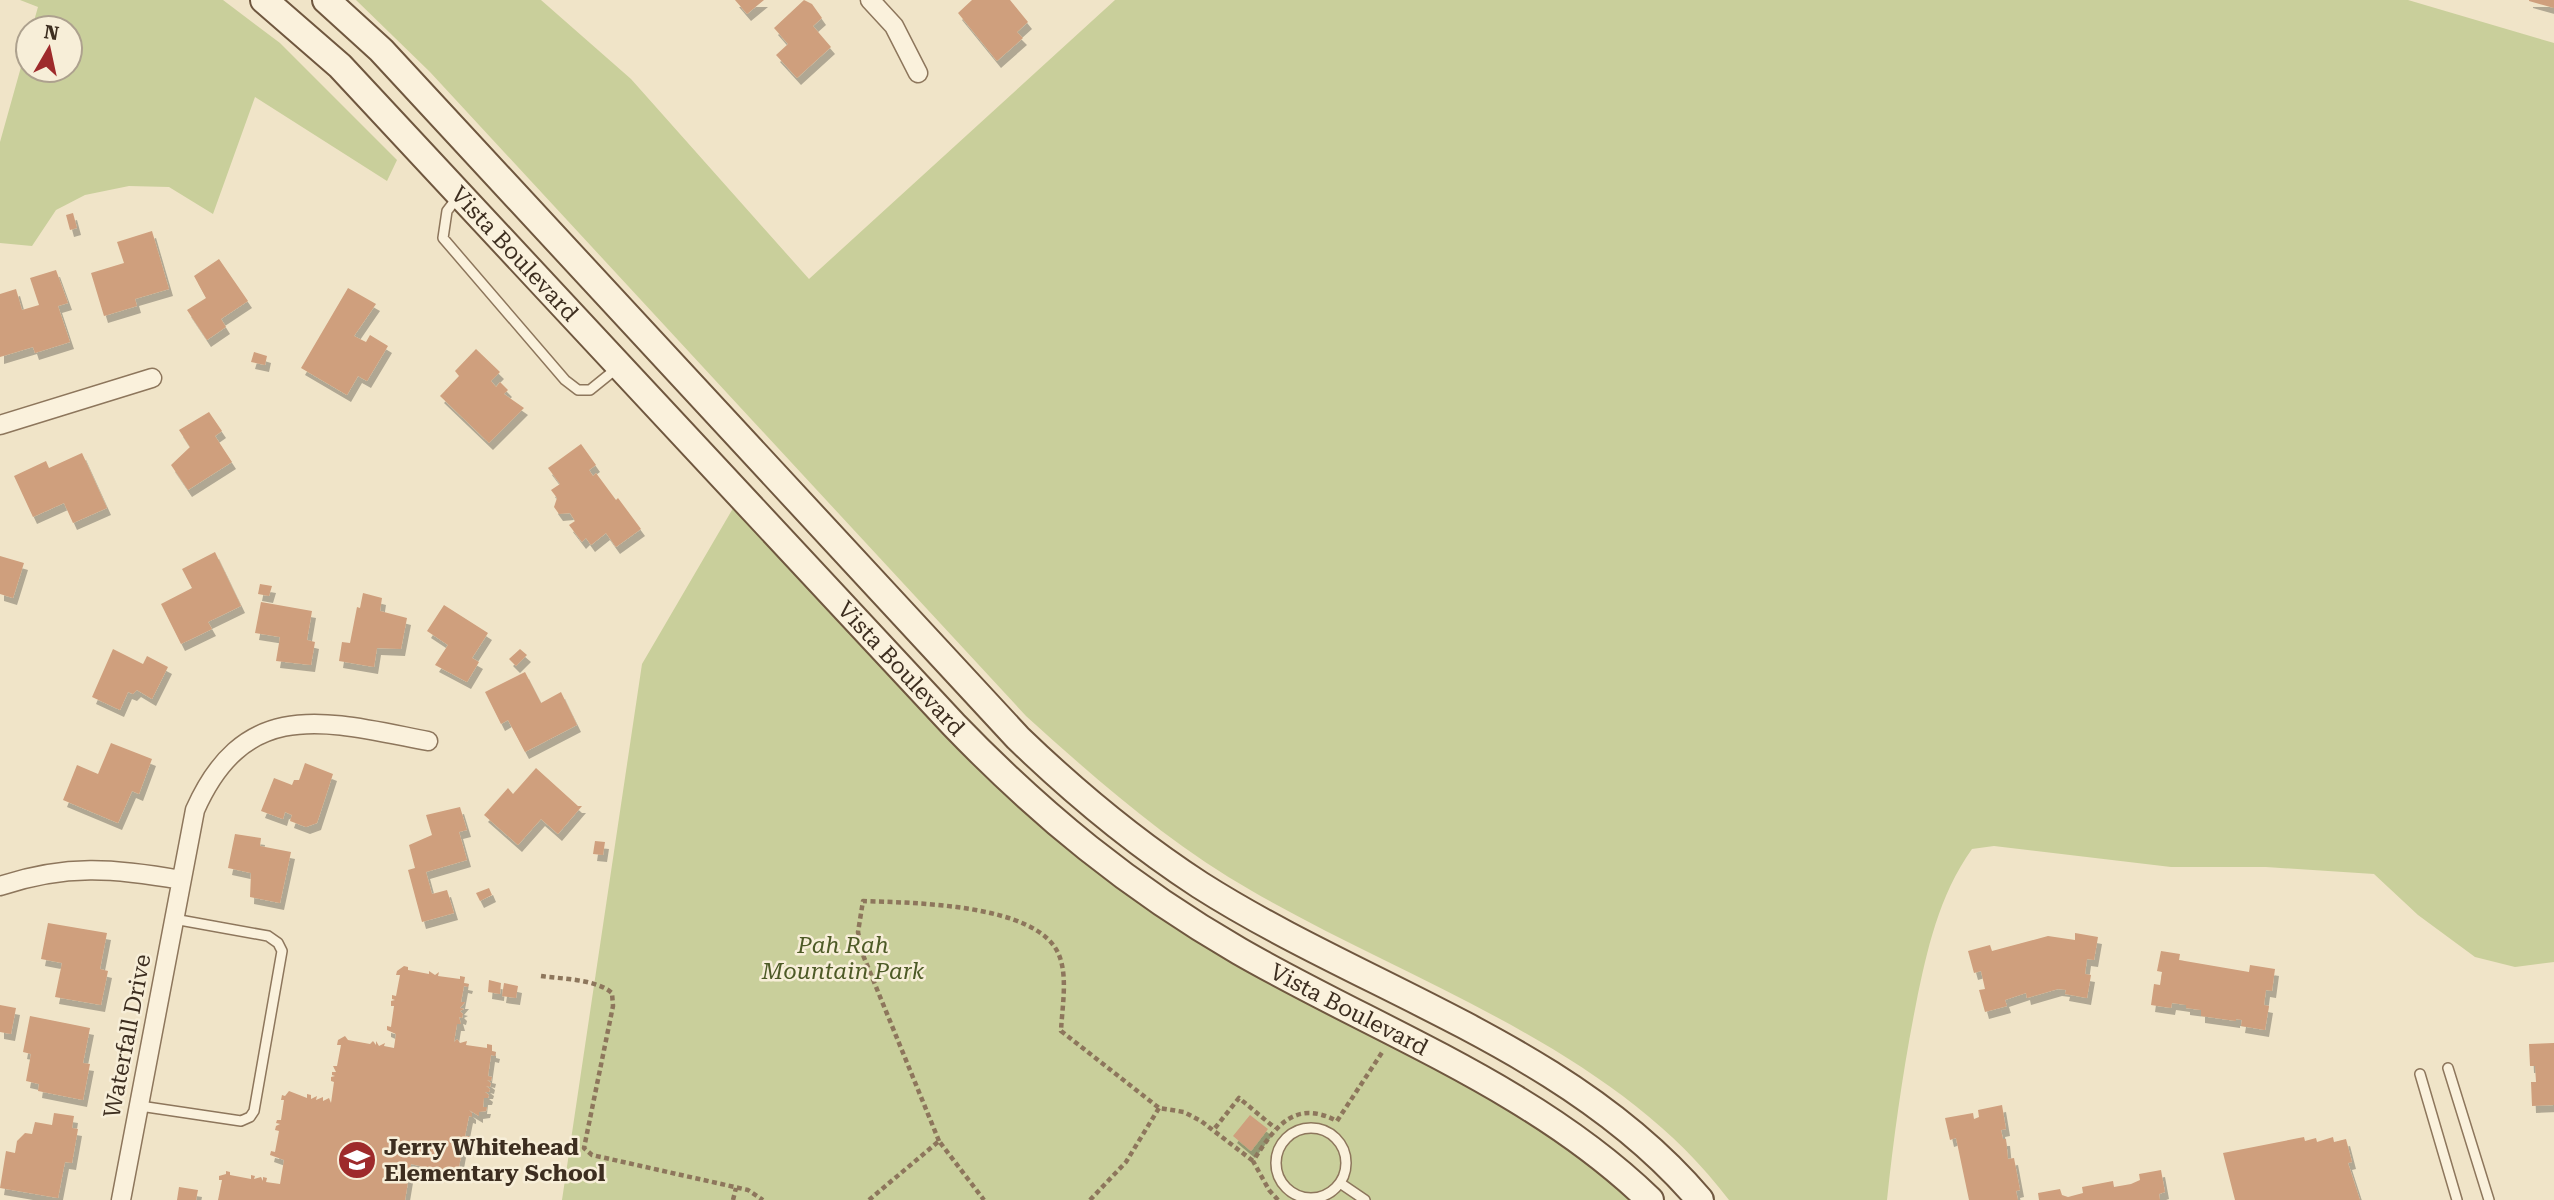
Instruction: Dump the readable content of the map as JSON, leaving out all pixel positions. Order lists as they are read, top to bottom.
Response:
{
  "streets": {
    "main road": ["Vista Boulevard"],
    "street": ["Waterfall Drive"]
  },
  "parks": ["Pah Rah Mountain Park"],
  "places": {
    "school or university": ["Jerry Whitehead Elementary School"]
  },
  "north": "top"
}
